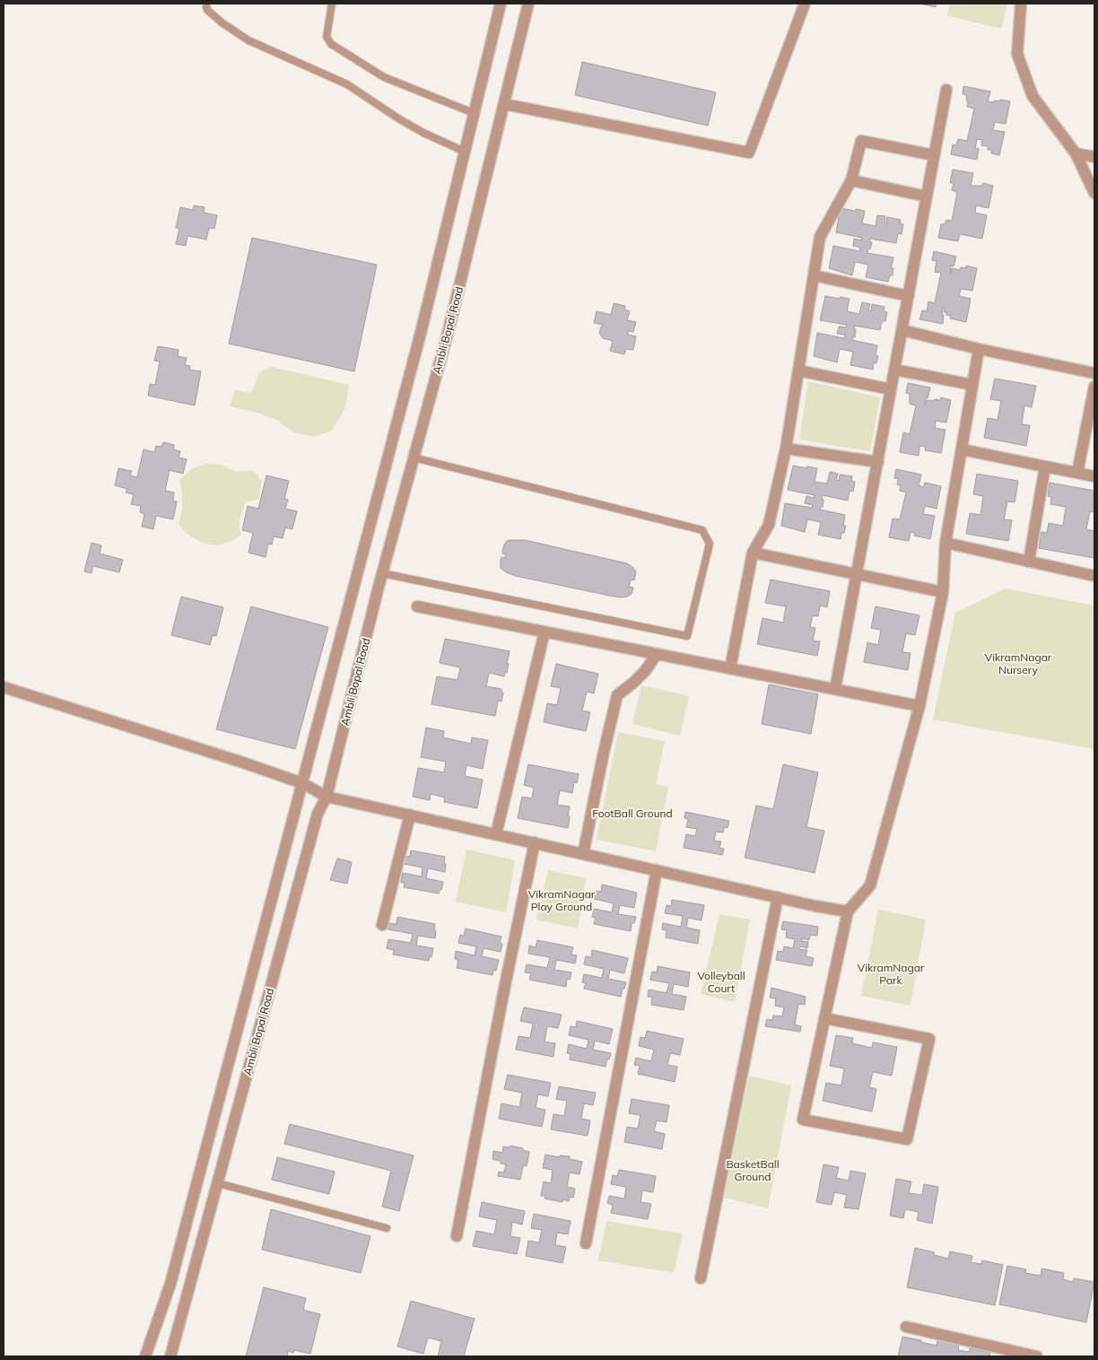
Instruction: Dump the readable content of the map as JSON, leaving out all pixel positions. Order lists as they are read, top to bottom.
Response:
{
  "streets": {
    "street": ["Ambli Bopal Road"]
  },
  "parks": [
    "VikramNagar Nursery",
    "FootBall Ground",
    "VikramNagar Play Ground",
    "VikramNagar Park",
    "Volleyball Court",
    "BasketBall Ground"
  ]
}
